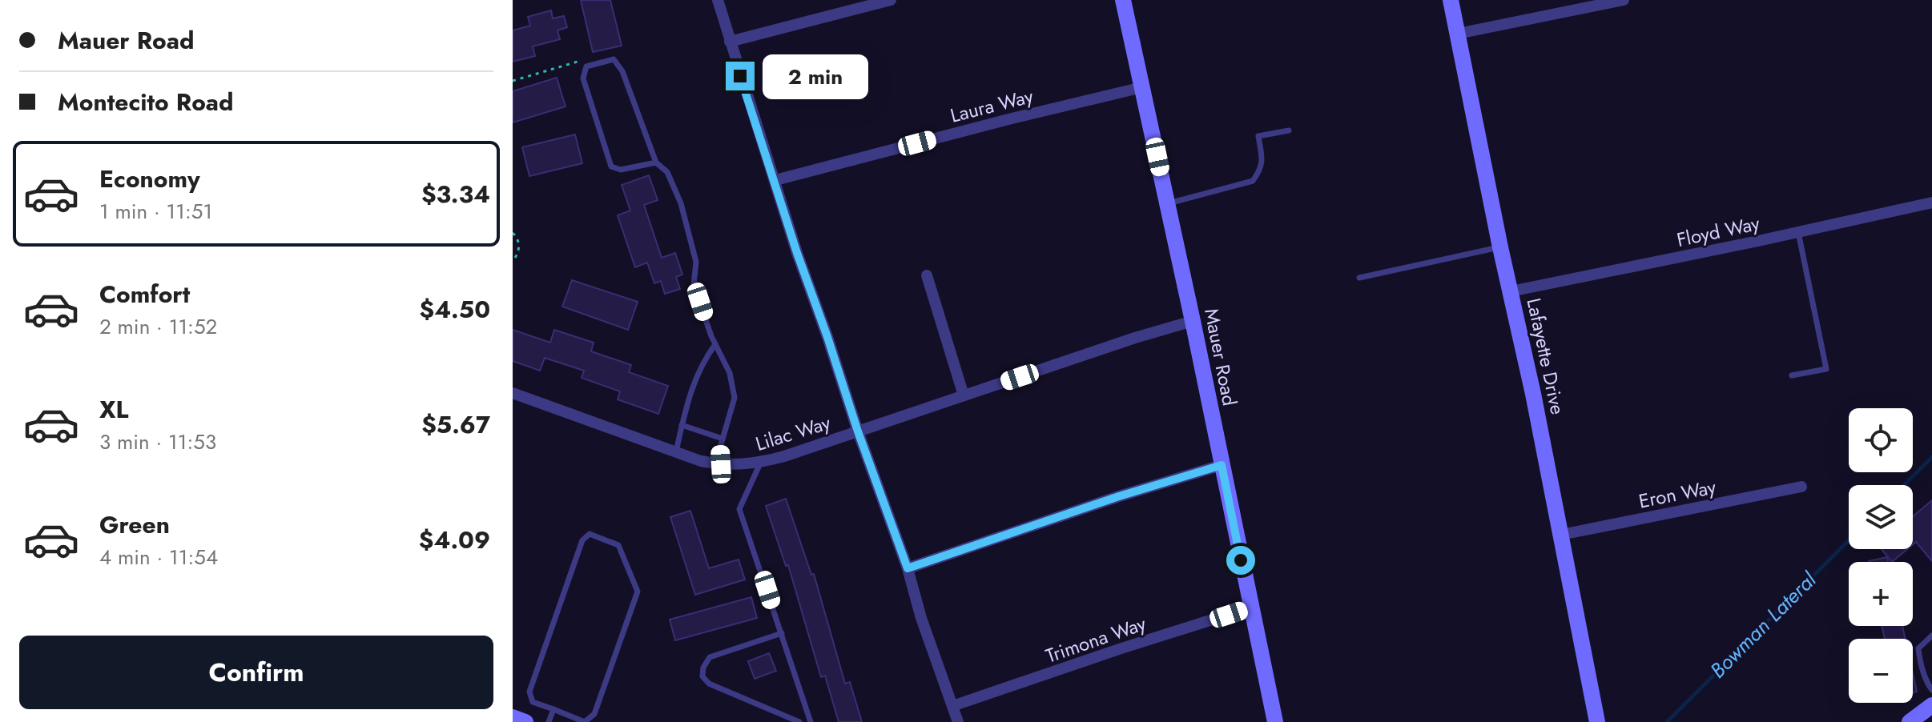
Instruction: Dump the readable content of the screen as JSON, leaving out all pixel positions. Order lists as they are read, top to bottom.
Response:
{
  "streets": {
    "street": [
      "Laura Way",
      "Floyd Way",
      "Lafayette Drive",
      "Mauer Road",
      "Lilac Way",
      "Eron Way",
      "Trimona Way"
    ]
  },
  "crossings": [
    ["Laura Way", "Mauer Road"],
    ["Floyd Way", "Lafayette Drive"],
    ["Lafayette Drive", "Eron Way"],
    ["Mauer Road", "Lilac Way"],
    ["Mauer Road", "Trimona Way"]
  ],
  "water": ["Bowman Lateral"],
  "page": {
    "banner": ["Mauer Road", "Montecito Road"],
    "bubble": "2 min",
    "list": [
      {
        "name": "Economy",
        "note": "1 min · 11:51",
        "value": "$3.34"
      },
      {
        "name": "Comfort",
        "note": "2 min · 11:52",
        "value": "$4.50"
      },
      {
        "name": "XL",
        "note": "3 min · 11:53",
        "value": "$5.67"
      },
      {
        "name": "Green",
        "note": "4 min · 11:54",
        "value": "$4.09"
      }
    ],
    "map_buttons": ["+", "−"],
    "buttons": "Confirm"
  }
}
